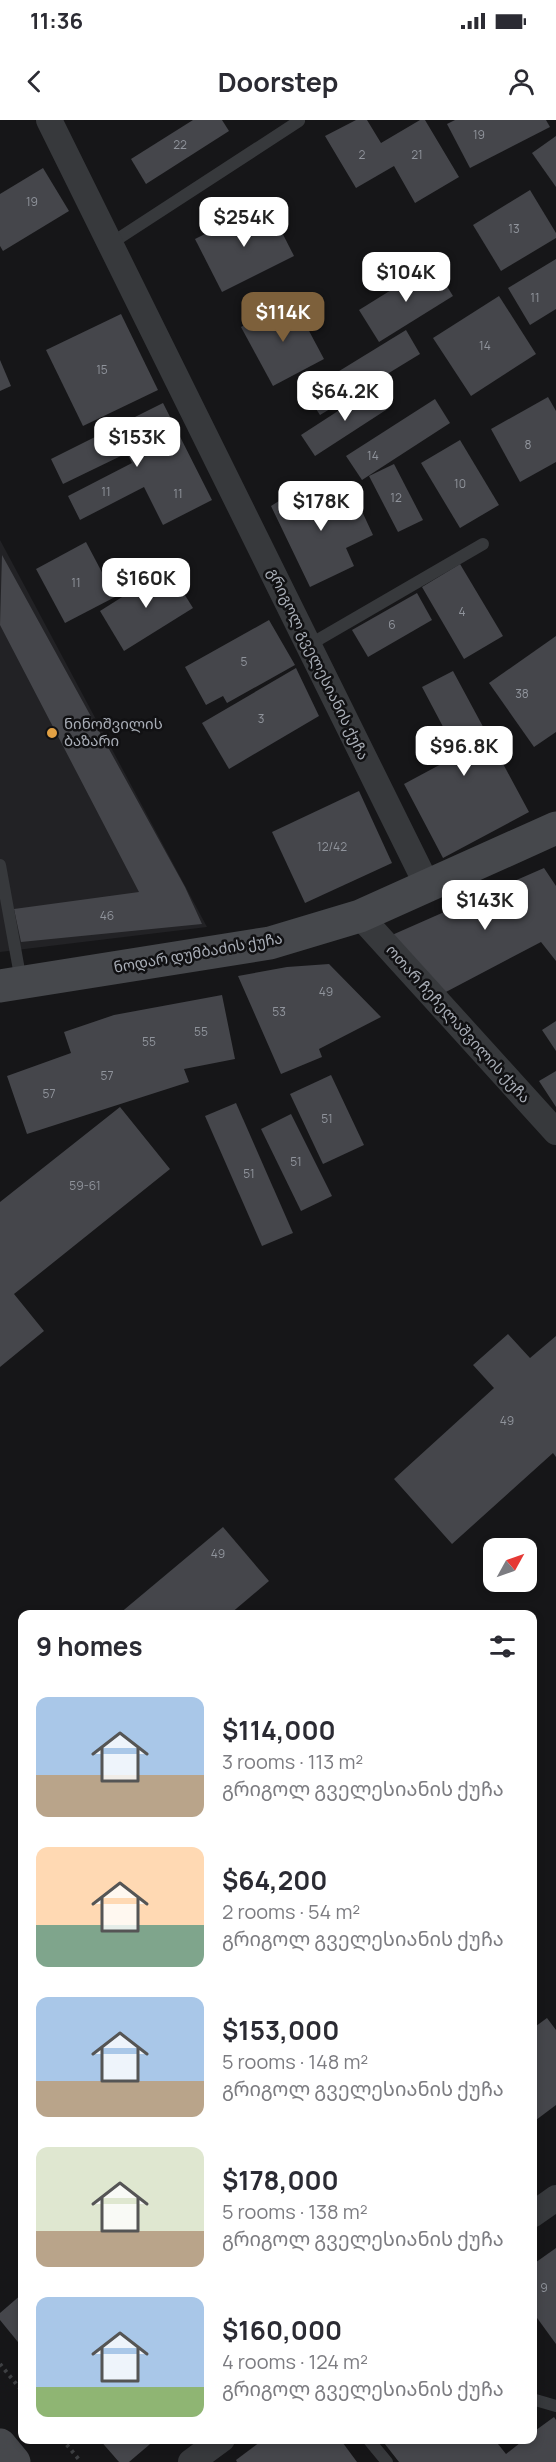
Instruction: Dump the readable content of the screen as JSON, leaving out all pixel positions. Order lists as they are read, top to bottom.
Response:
{
  "streets": {
    "main road": ["ნოდარ დუმბაძის ქუჩა"],
    "street": ["გრიგოლ გველესიანის ქუჩა", "ოთარ ჩეჩელაშვილის ქუჩა"]
  },
  "crossings": [
    ["გრიგოლ გველესიანის ქუჩა", "ნოდარ დუმბაძის ქუჩა"],
    ["ნოდარ დუმბაძის ქუჩა", "ოთარ ჩეჩელაშვილის ქუჩა"]
  ],
  "places": ["ნინოშვილის ბაზარი"],
  "house_numbers": [
    "19",
    "22",
    "2",
    "21",
    "19",
    "13",
    "11",
    "14",
    "15",
    "8",
    "14",
    "10",
    "11",
    "11",
    "12",
    "11",
    "4",
    "6",
    "5",
    "38",
    "3",
    "12/42",
    "46",
    "49",
    "53",
    "55",
    "55",
    "57",
    "57",
    "51",
    "51",
    "51",
    "59-61",
    "49",
    "49",
    "9"
  ],
  "north": "top right",
  "page": {
    "status": "11:36",
    "header": "Doorstep",
    "price": [
      "$254K",
      "$104K",
      "$114K",
      "$64.2K",
      "$153K",
      "$178K",
      "$160K",
      "$96.8K",
      "$143K"
    ],
    "heading": "9 homes",
    "list": [
      {
        "name": "$114,000",
        "note": "3 rooms · 113 m² · გრიგოლ გველესიანის ქუჩა"
      },
      {
        "name": "$64,200",
        "note": "2 rooms · 54 m² · გრიგოლ გველესიანის ქუჩა"
      },
      {
        "name": "$153,000",
        "note": "5 rooms · 148 m² · გრიგოლ გველესიანის ქუჩა"
      },
      {
        "name": "$178,000",
        "note": "5 rooms · 138 m² · გრიგოლ გველესიანის ქუჩა"
      },
      {
        "name": "$160,000",
        "note": "4 rooms · 124 m² · გრიგოლ გველესიანის ქუჩა"
      }
    ]
  }
}
